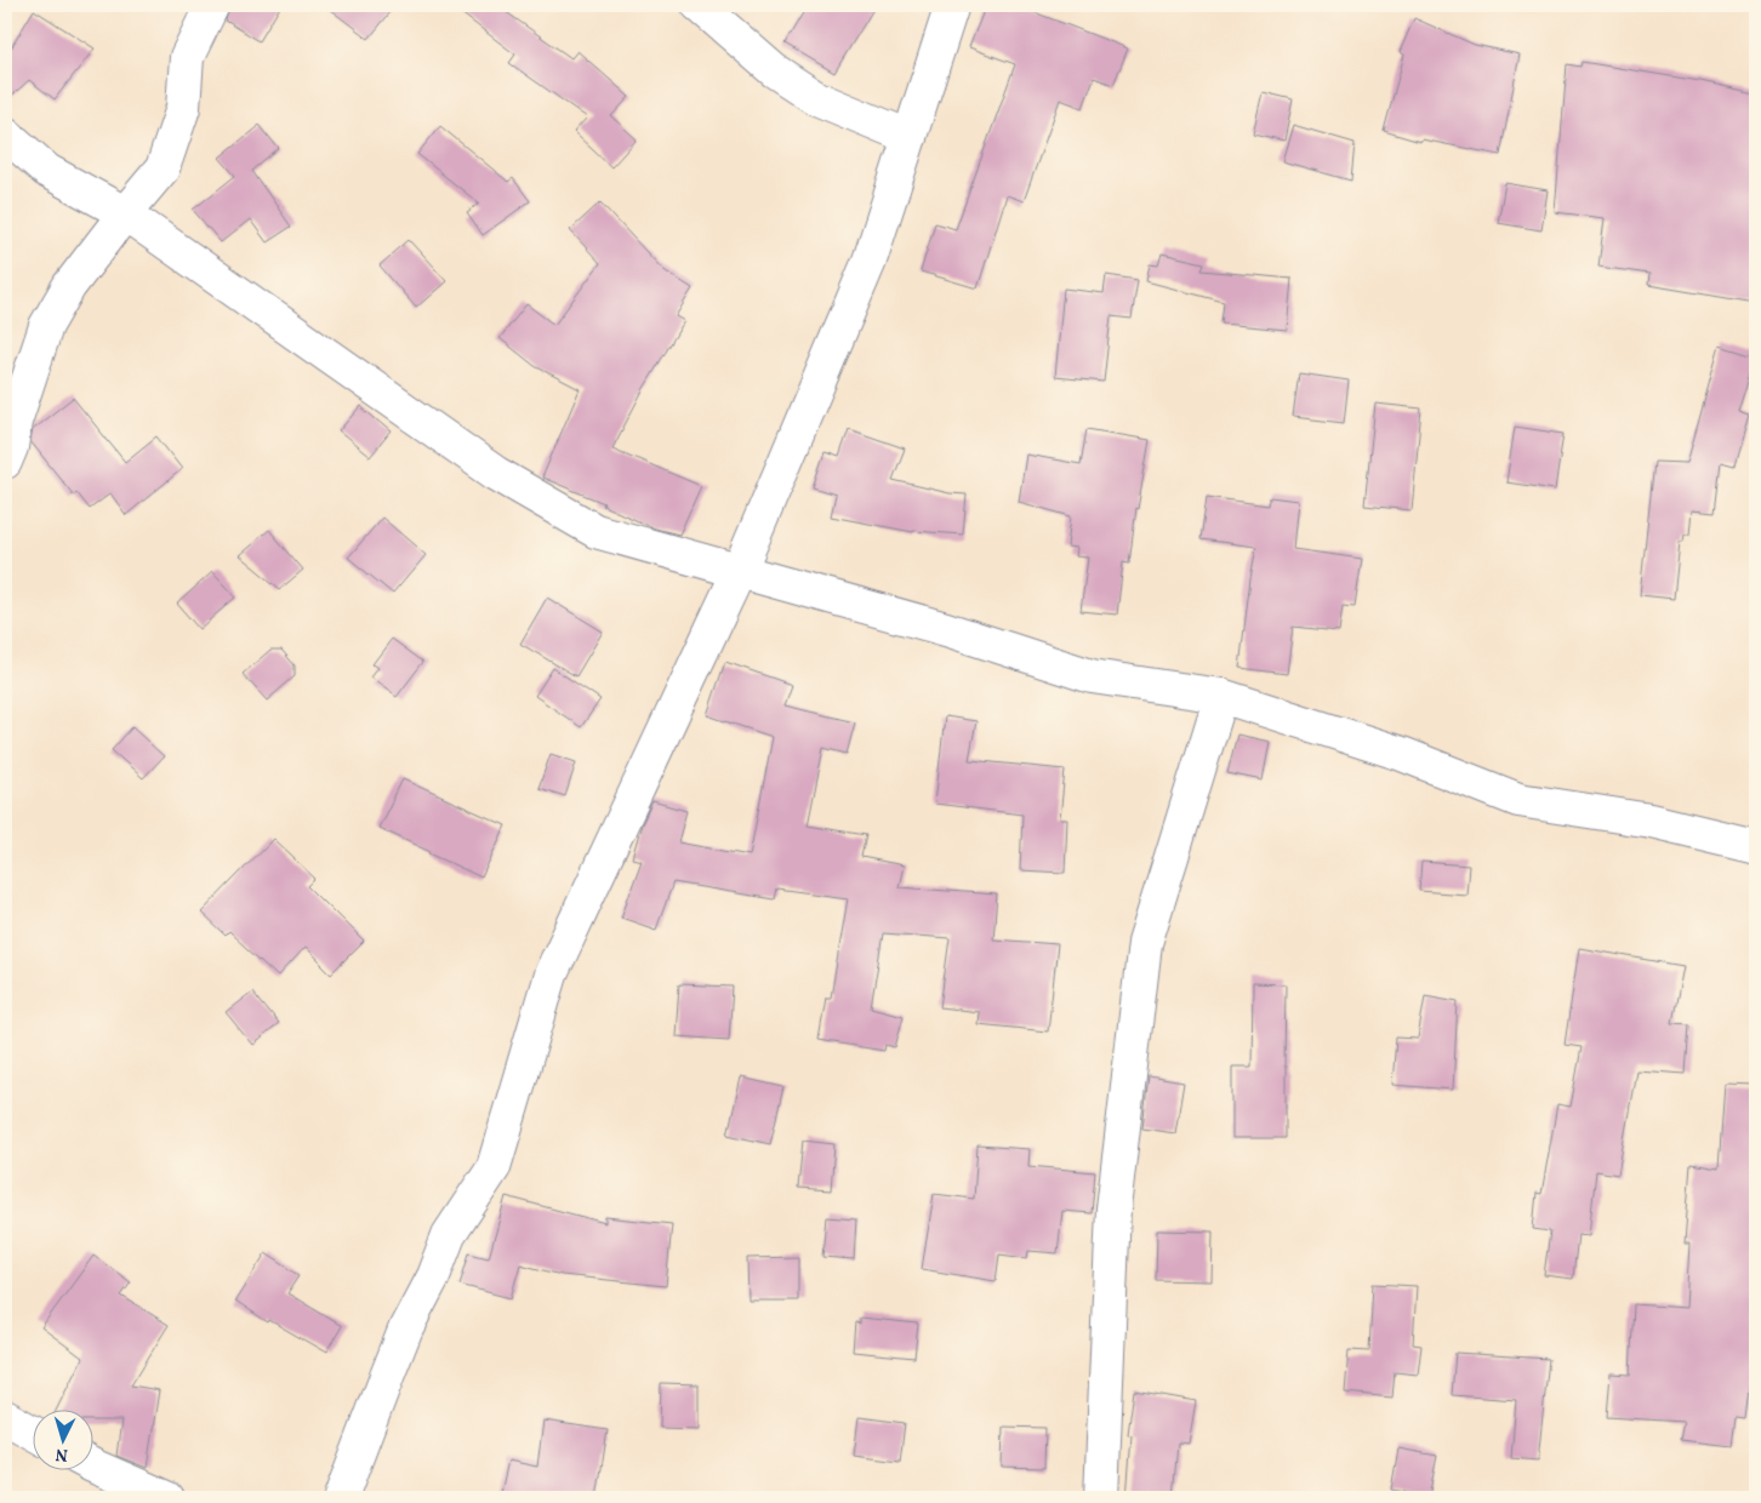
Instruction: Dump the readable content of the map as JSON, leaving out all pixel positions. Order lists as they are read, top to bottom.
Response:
{
  "north": "bottom"
}
